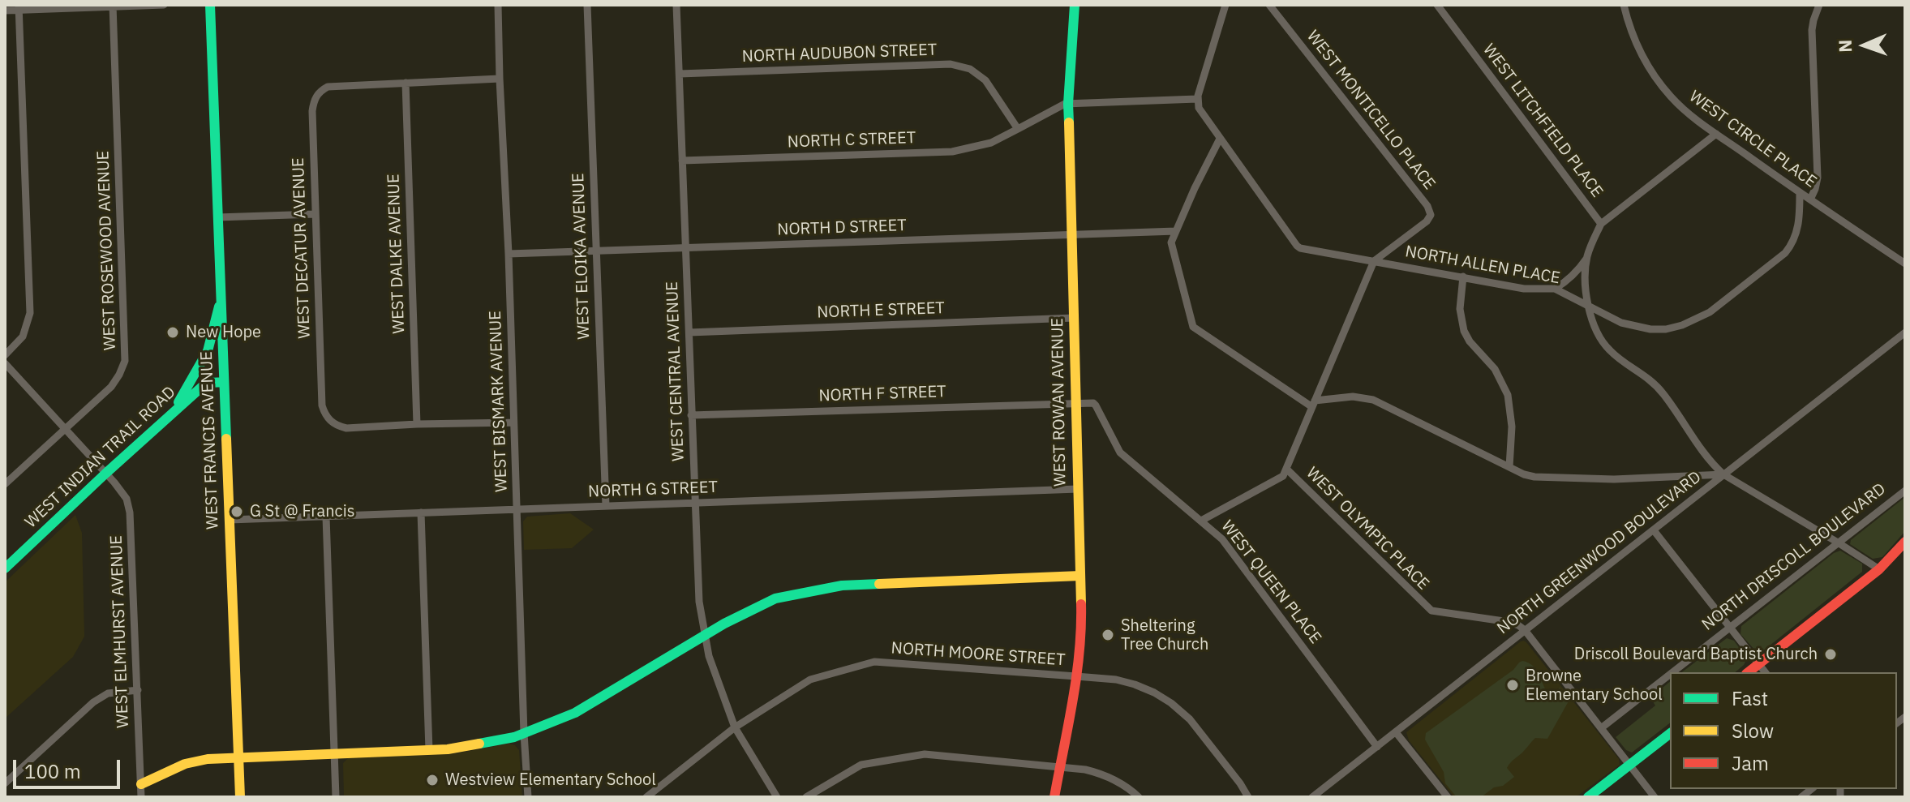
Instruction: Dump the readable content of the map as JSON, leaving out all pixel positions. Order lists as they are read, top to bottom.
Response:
{
  "streets": {
    "street": [
      "NORTH AUDUBON STREET",
      "WEST MONTICELLO PLACE",
      "WEST LITCHFIELD PLACE",
      "WEST CIRCLE PLACE",
      "NORTH C STREET",
      "NORTH D STREET",
      "WEST DECATUR AVENUE",
      "WEST ROSEWOOD AVENUE",
      "WEST DALKE AVENUE",
      "WEST ELOIKA AVENUE",
      "NORTH ALLEN PLACE",
      "NORTH E STREET",
      "WEST CENTRAL AVENUE",
      "NORTH F STREET",
      "WEST BISMARK AVENUE",
      "WEST ROWAN AVENUE",
      "WEST FRANCIS AVENUE",
      "WEST INDIAN TRAIL ROAD",
      "NORTH G STREET",
      "WEST OLYMPIC PLACE",
      "NORTH GREENWOOD BOULEVARD",
      "NORTH DRISCOLL BOULEVARD",
      "WEST QUEEN PLACE",
      "WEST ELMHURST AVENUE",
      "NORTH MOORE STREET"
    ]
  },
  "crossings": [
    ["NORTH AUDUBON STREET", "NORTH C STREET"],
    ["NORTH AUDUBON STREET", "WEST CENTRAL AVENUE"],
    ["WEST MONTICELLO PLACE", "NORTH ALLEN PLACE"],
    ["WEST MONTICELLO PLACE", "WEST OLYMPIC PLACE"],
    ["WEST LITCHFIELD PLACE", "WEST CIRCLE PLACE"],
    ["WEST LITCHFIELD PLACE", "NORTH ALLEN PLACE"],
    ["WEST CIRCLE PLACE", "NORTH ALLEN PLACE"],
    ["NORTH C STREET", "WEST CENTRAL AVENUE"],
    ["NORTH D STREET", "WEST ELOIKA AVENUE"],
    ["NORTH D STREET", "WEST CENTRAL AVENUE"],
    ["NORTH D STREET", "WEST BISMARK AVENUE"],
    ["NORTH D STREET", "WEST ROWAN AVENUE"],
    ["WEST DECATUR AVENUE", "WEST DALKE AVENUE"],
    ["WEST ROSEWOOD AVENUE", "WEST ELMHURST AVENUE"],
    ["WEST ELOIKA AVENUE", "NORTH G STREET"],
    ["NORTH E STREET", "WEST CENTRAL AVENUE"],
    ["NORTH E STREET", "WEST ROWAN AVENUE"],
    ["WEST CENTRAL AVENUE", "NORTH F STREET"],
    ["WEST CENTRAL AVENUE", "NORTH G STREET"],
    ["WEST CENTRAL AVENUE", "NORTH MOORE STREET"],
    ["NORTH F STREET", "WEST ROWAN AVENUE"],
    ["NORTH F STREET", "WEST QUEEN PLACE"],
    ["WEST BISMARK AVENUE", "NORTH G STREET"],
    ["WEST ROWAN AVENUE", "NORTH G STREET"],
    ["WEST ROWAN AVENUE", "WEST QUEEN PLACE"],
    ["WEST ROWAN AVENUE", "NORTH MOORE STREET"],
    ["WEST FRANCIS AVENUE", "WEST INDIAN TRAIL ROAD"],
    ["WEST FRANCIS AVENUE", "NORTH G STREET"],
    ["WEST INDIAN TRAIL ROAD", "WEST ELMHURST AVENUE"],
    ["WEST OLYMPIC PLACE", "NORTH GREENWOOD BOULEVARD"],
    ["NORTH GREENWOOD BOULEVARD", "WEST QUEEN PLACE"]
  ],
  "places": [
    "New Hope",
    "G St @ Francis",
    "Sheltering Tree Church",
    "Driscoll Boulevard Baptist Church",
    "Browne Elementary School",
    "Westview Elementary School"
  ],
  "legend": ["Fast", "Slow", "Jam"],
  "scale_bar": "100 m",
  "north": "left"
}
